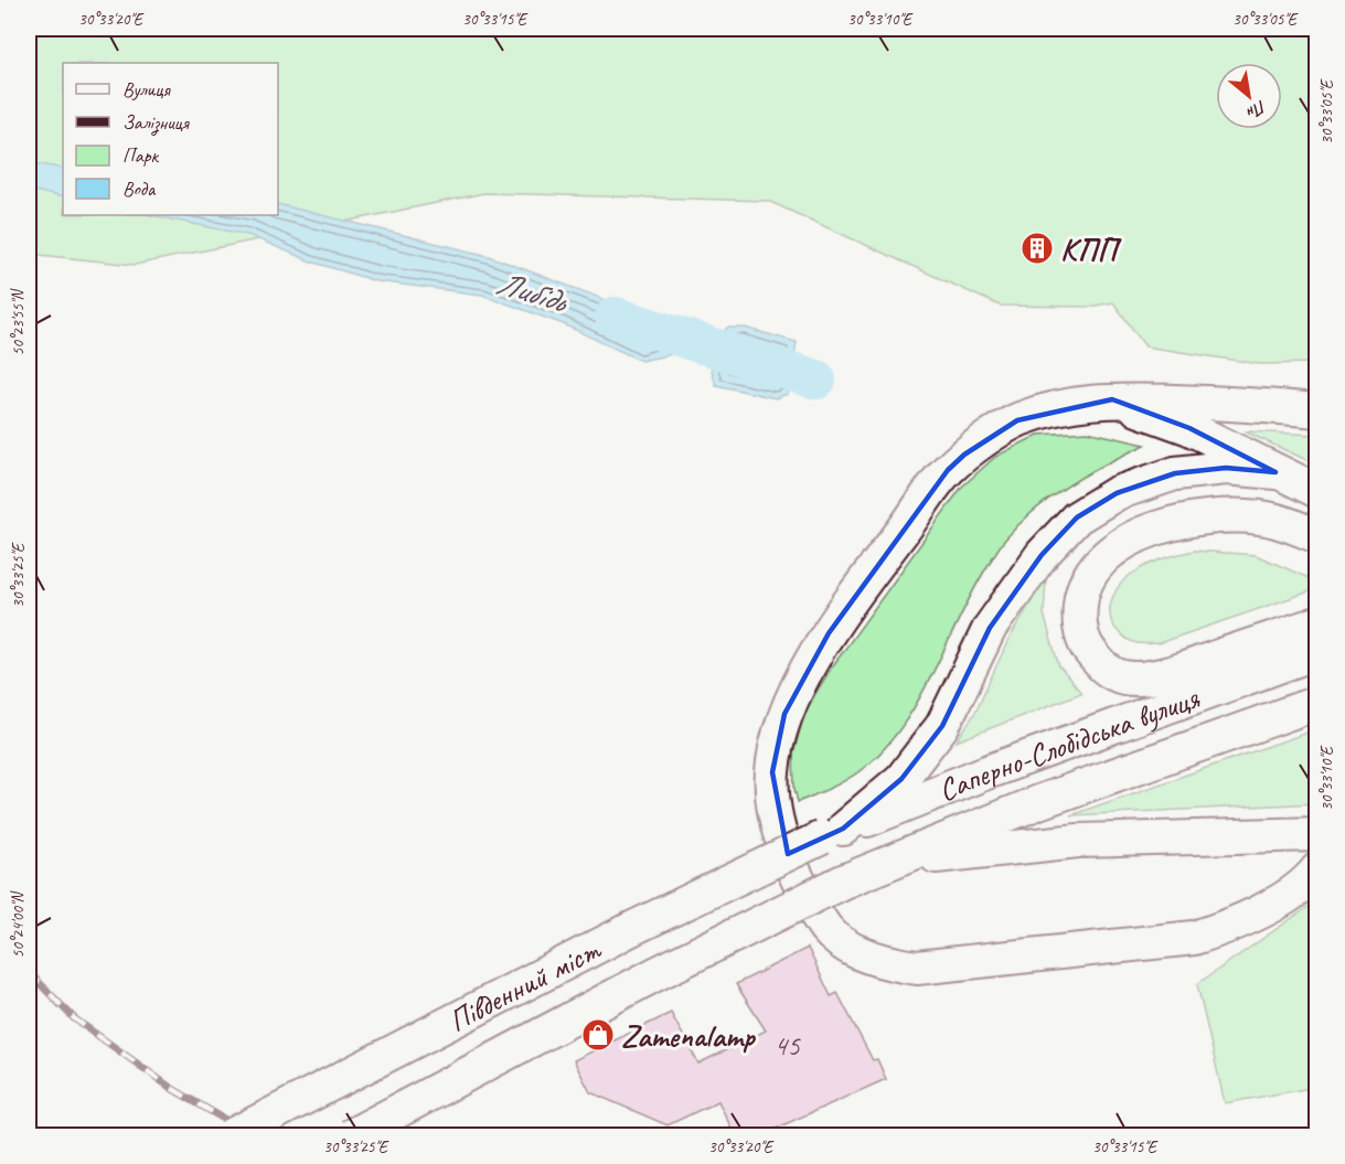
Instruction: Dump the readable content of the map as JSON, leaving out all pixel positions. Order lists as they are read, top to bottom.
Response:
{
  "streets": {
    "main road": ["Саперно-Слобідська вулиця", "Південний міст"]
  },
  "crossings": [
    ["Саперно-Слобідська вулиця", "Південний міст"]
  ],
  "water": ["Либідь"],
  "places": {
    "building": ["КПП"],
    "shop": ["Zamenalamp"]
  },
  "house_numbers": ["45"],
  "legend": [
    "Вулиця",
    "Залізниця",
    "Парк",
    "Вода"
  ],
  "north": "bottom right",
  "coordinates": [
    "30°33'20\"E",
    "30°33'15\"E",
    "30°33'10\"E",
    "30°33'05\"E",
    "50°23'55\"N",
    "30°33'25\"E",
    "50°24'00\"N"
  ]
}
